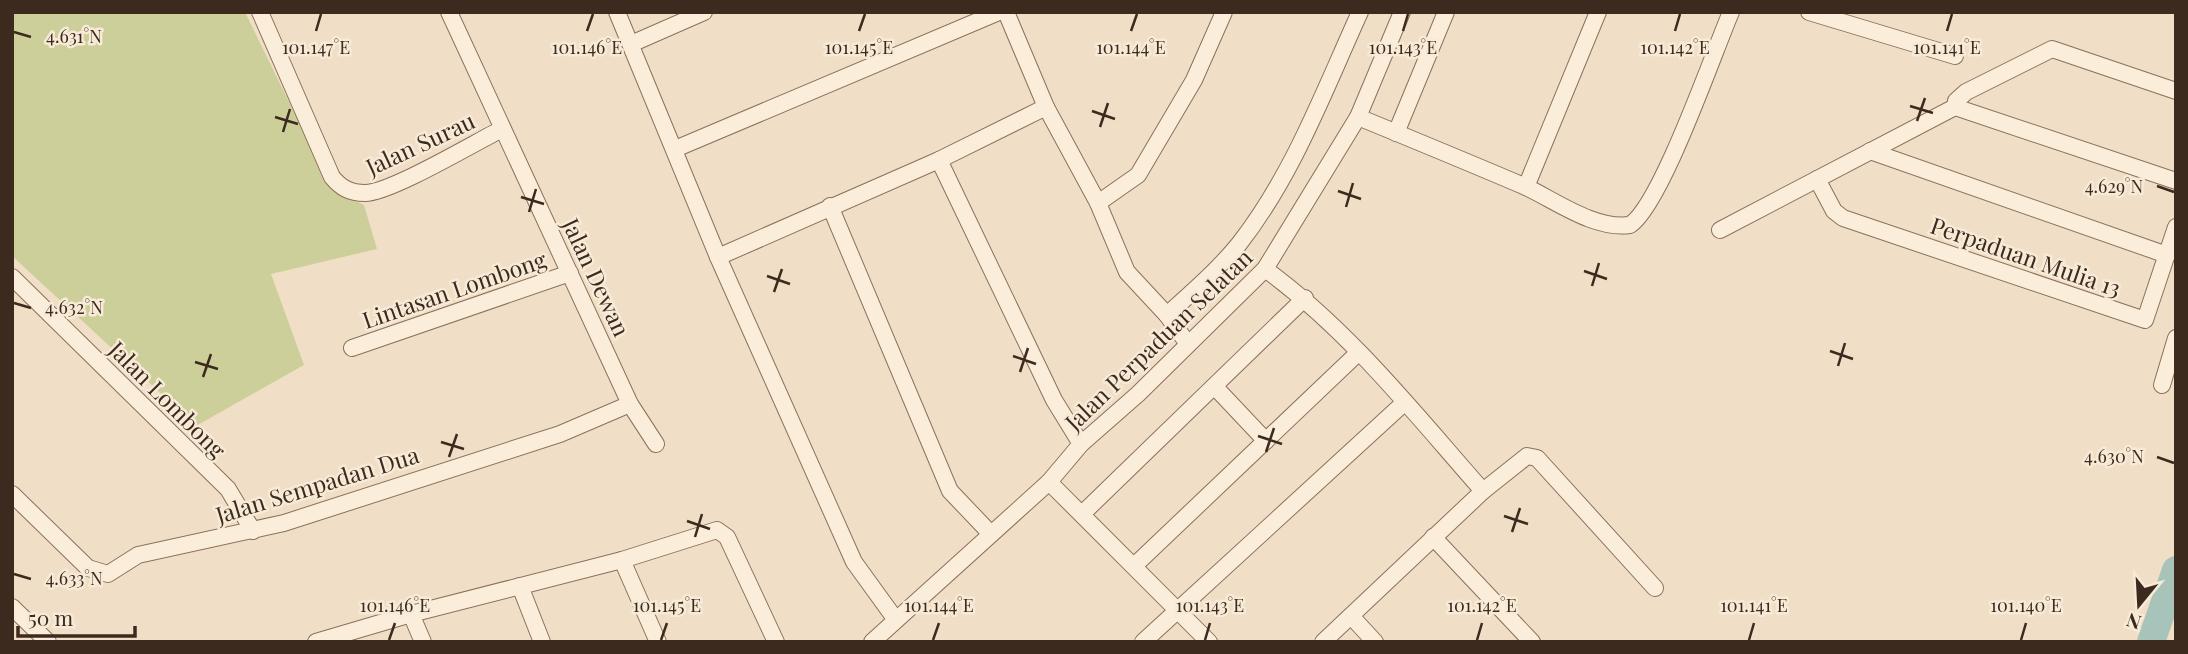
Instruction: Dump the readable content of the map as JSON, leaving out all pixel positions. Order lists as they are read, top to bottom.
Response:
{
  "streets": {
    "street": [
      "Jalan Surau",
      "Perpaduan Mulia 13",
      "Jalan Dewan",
      "Lintasan Lombong",
      "Jalan Perpaduan Selatan",
      "Jalan Lombong",
      "Jalan Sempadan Dua"
    ]
  },
  "crossings": [
    ["Jalan Surau", "Jalan Dewan"],
    ["Jalan Dewan", "Lintasan Lombong"],
    ["Jalan Dewan", "Jalan Sempadan Dua"],
    ["Jalan Lombong", "Jalan Sempadan Dua"]
  ],
  "scale_bar": "50 m",
  "north": "bottom",
  "coordinates": [
    "4.631°N",
    "101.147°E",
    "101.146°E",
    "101.145°E",
    "101.144°E",
    "101.143°E",
    "101.142°E",
    "101.141°E",
    "4.629°N",
    "4.632°N",
    "4.630°N",
    "4.633°N",
    "101.140°E"
  ]
}
